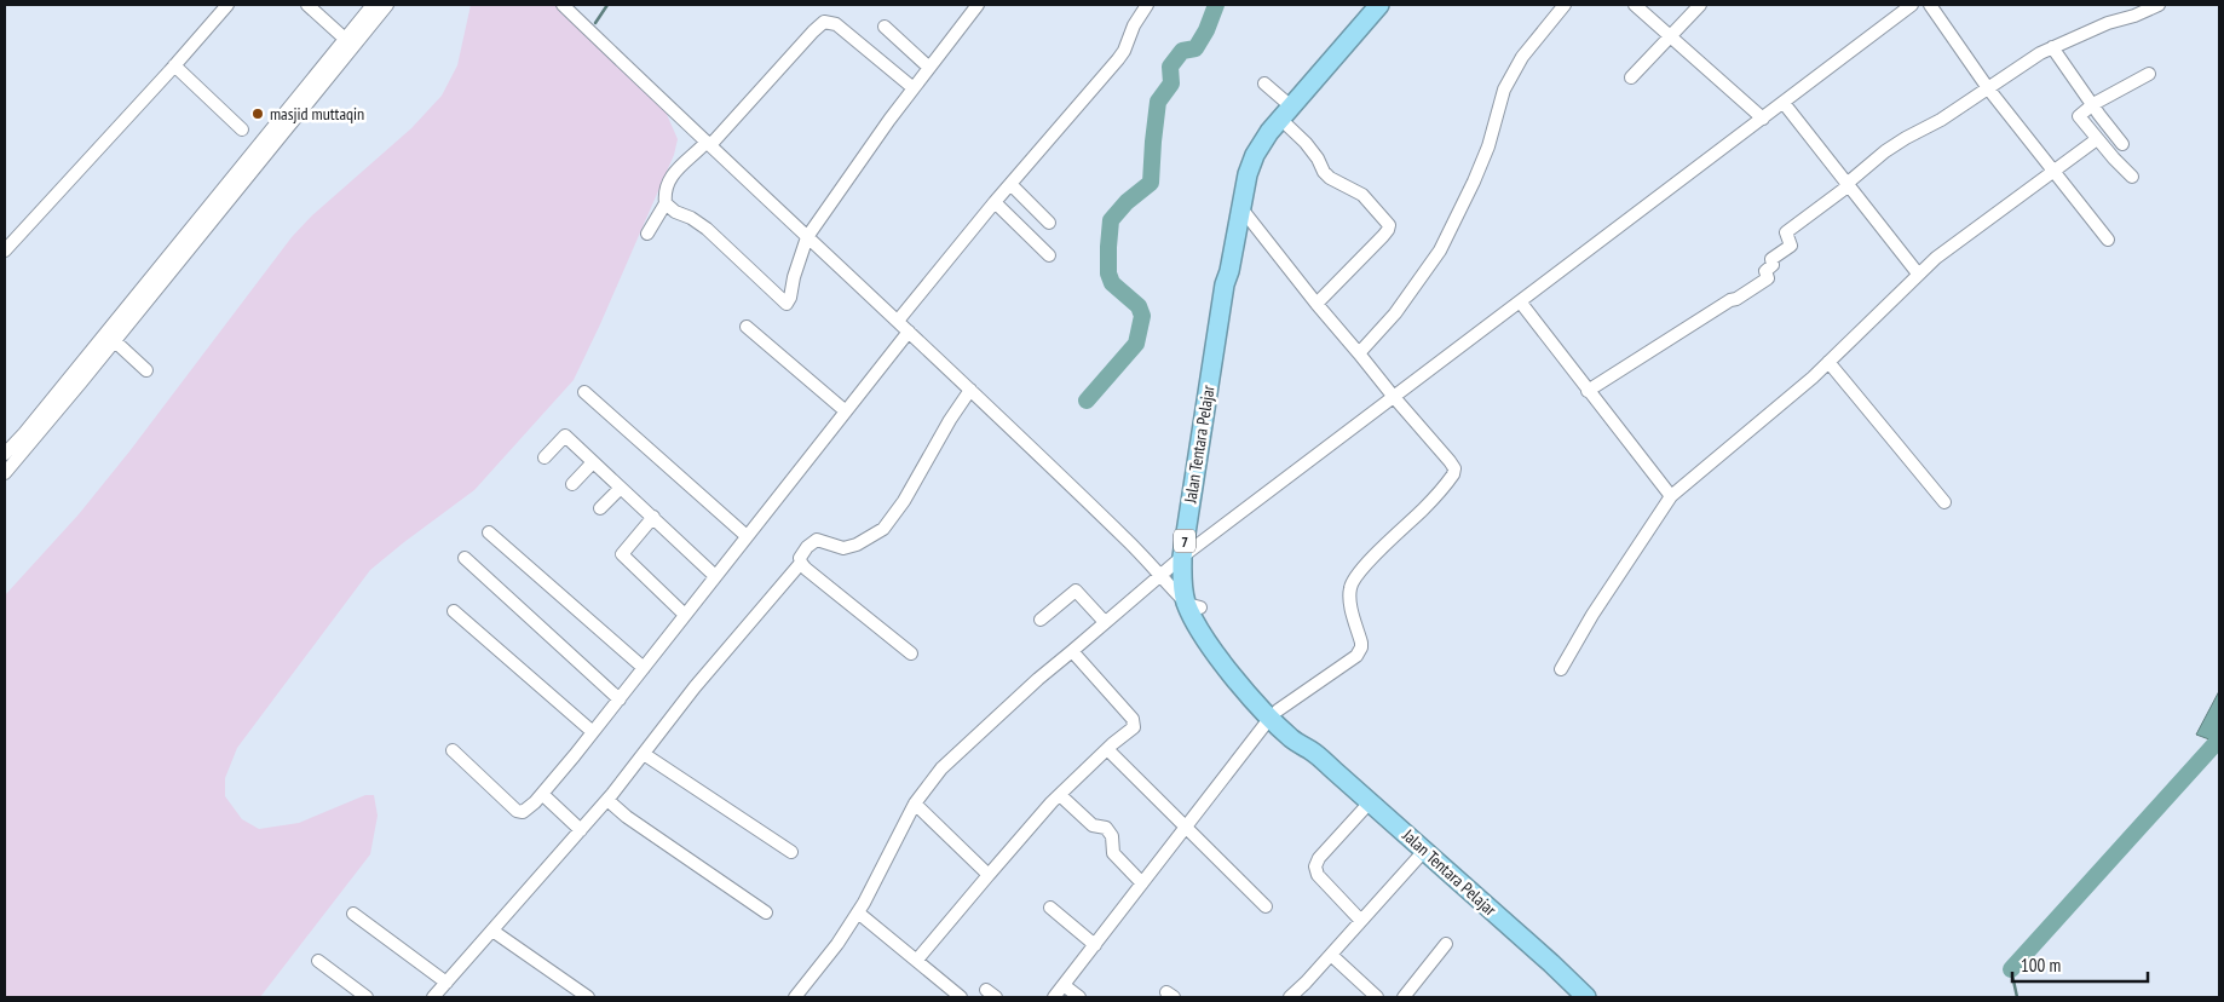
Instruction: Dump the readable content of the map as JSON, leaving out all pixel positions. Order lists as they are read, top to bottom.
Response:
{
  "streets": {
    "highway": ["Jalan Tentara Pelajar", "7"]
  },
  "places": ["masjid muttaqin"],
  "scale_bar": "100 m"
}
